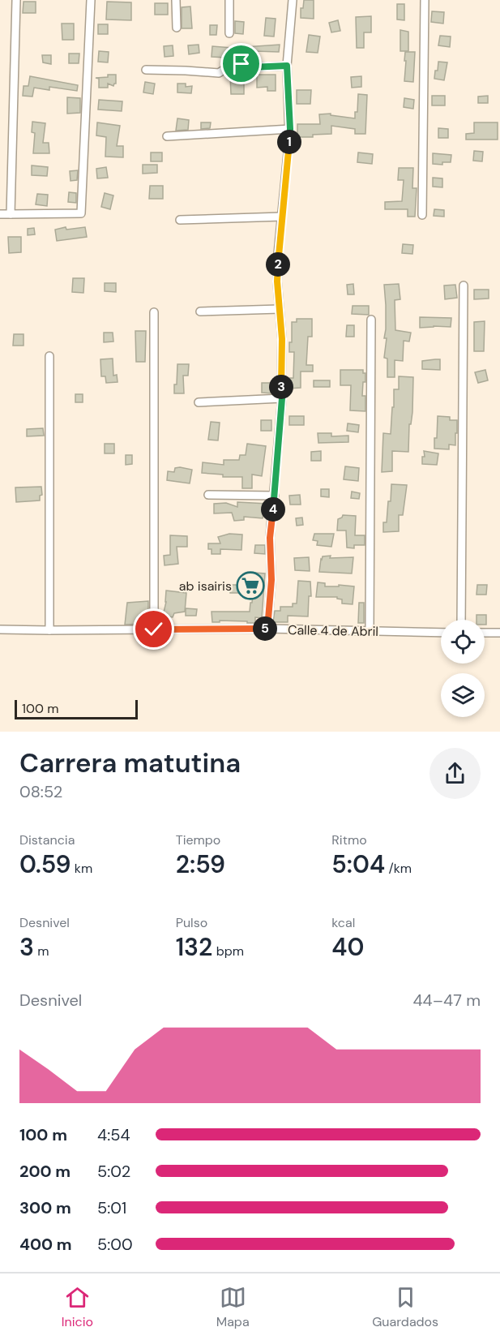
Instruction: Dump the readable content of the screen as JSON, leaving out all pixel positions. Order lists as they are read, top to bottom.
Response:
{
  "streets": {
    "street": ["Calle 4 de Abril"]
  },
  "places": {
    "supermarket": ["ab isairis"]
  },
  "scale_bar": "100 m",
  "page": {
    "pins": [
      "1",
      "2",
      "3",
      "4",
      "5"
    ],
    "scale": "100 m",
    "heading": ["Carrera matutina", "08:52"],
    "stats": [
      ["Distancia", "0.59 km"],
      ["Tiempo", "2:59"],
      ["Ritmo", "5:04 /km"],
      ["Desnivel", "3 m"],
      ["Pulso", "132 bpm"],
      ["kcal", "40"]
    ],
    "chart": ["Desnivel", "44–47 m"],
    "list": [
      {
        "name": "100 m",
        "note": "4:54"
      },
      {
        "name": "200 m",
        "note": "5:02"
      },
      {
        "name": "300 m",
        "note": "5:01"
      },
      {
        "name": "400 m",
        "note": "5:00"
      }
    ],
    "tabs": ["Inicio", "Mapa", "Guardados"]
  }
}
